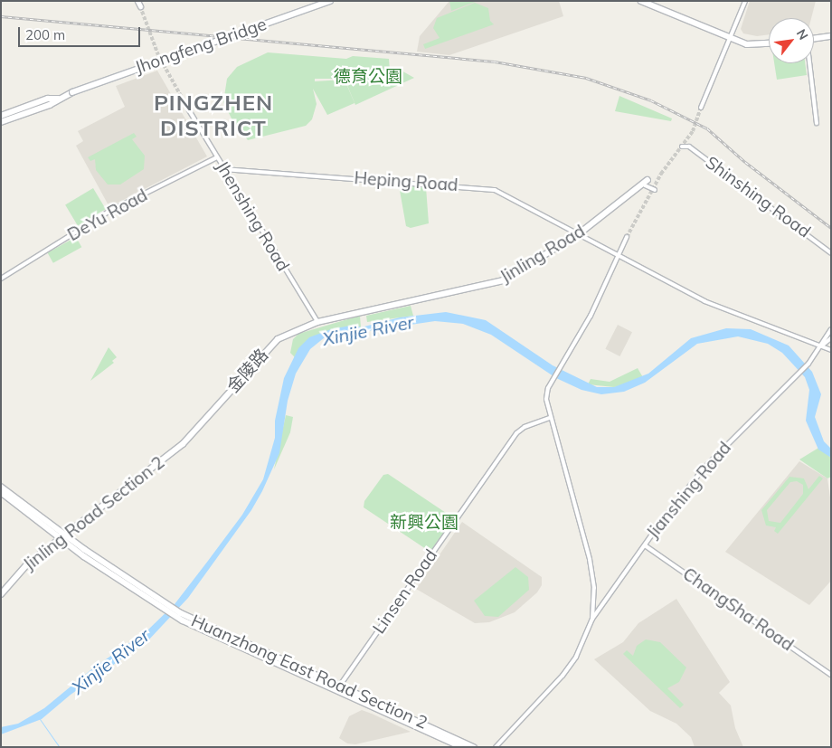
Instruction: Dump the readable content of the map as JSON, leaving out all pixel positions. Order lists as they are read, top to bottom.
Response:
{
  "streets": {
    "main road": [
      "Jhongfeng Bridge",
      "Jinling Road",
      "金陵路",
      "Jinling Road Section 2",
      "Huanzhong East Road Section 2"
    ],
    "street": [
      "Heping Road",
      "Shinshing Road",
      "DeYu Road",
      "Jhenshing Road",
      "Jianshing Road",
      "Linsen Road",
      "ChangSha Road"
    ]
  },
  "crossings": [
    ["Heping Road", "Jhenshing Road"],
    ["Heping Road", "Jinling Road"],
    ["Heping Road", "Jianshing Road"],
    ["DeYu Road", "Jhenshing Road"],
    ["Jhenshing Road", "Jinling Road"],
    ["Jhenshing Road", "金陵路"],
    ["Jinling Road", "金陵路"],
    ["金陵路", "Jinling Road Section 2"],
    ["Jianshing Road", "ChangSha Road"],
    ["Jinling Road Section 2", "Huanzhong East Road Section 2"],
    ["Linsen Road", "Huanzhong East Road Section 2"]
  ],
  "districts": ["PINGZHEN DISTRICT"],
  "water": ["Xinjie River"],
  "parks": ["德育公園", "新興公園"],
  "scale_bar": "200 m",
  "north": "top right"
}
